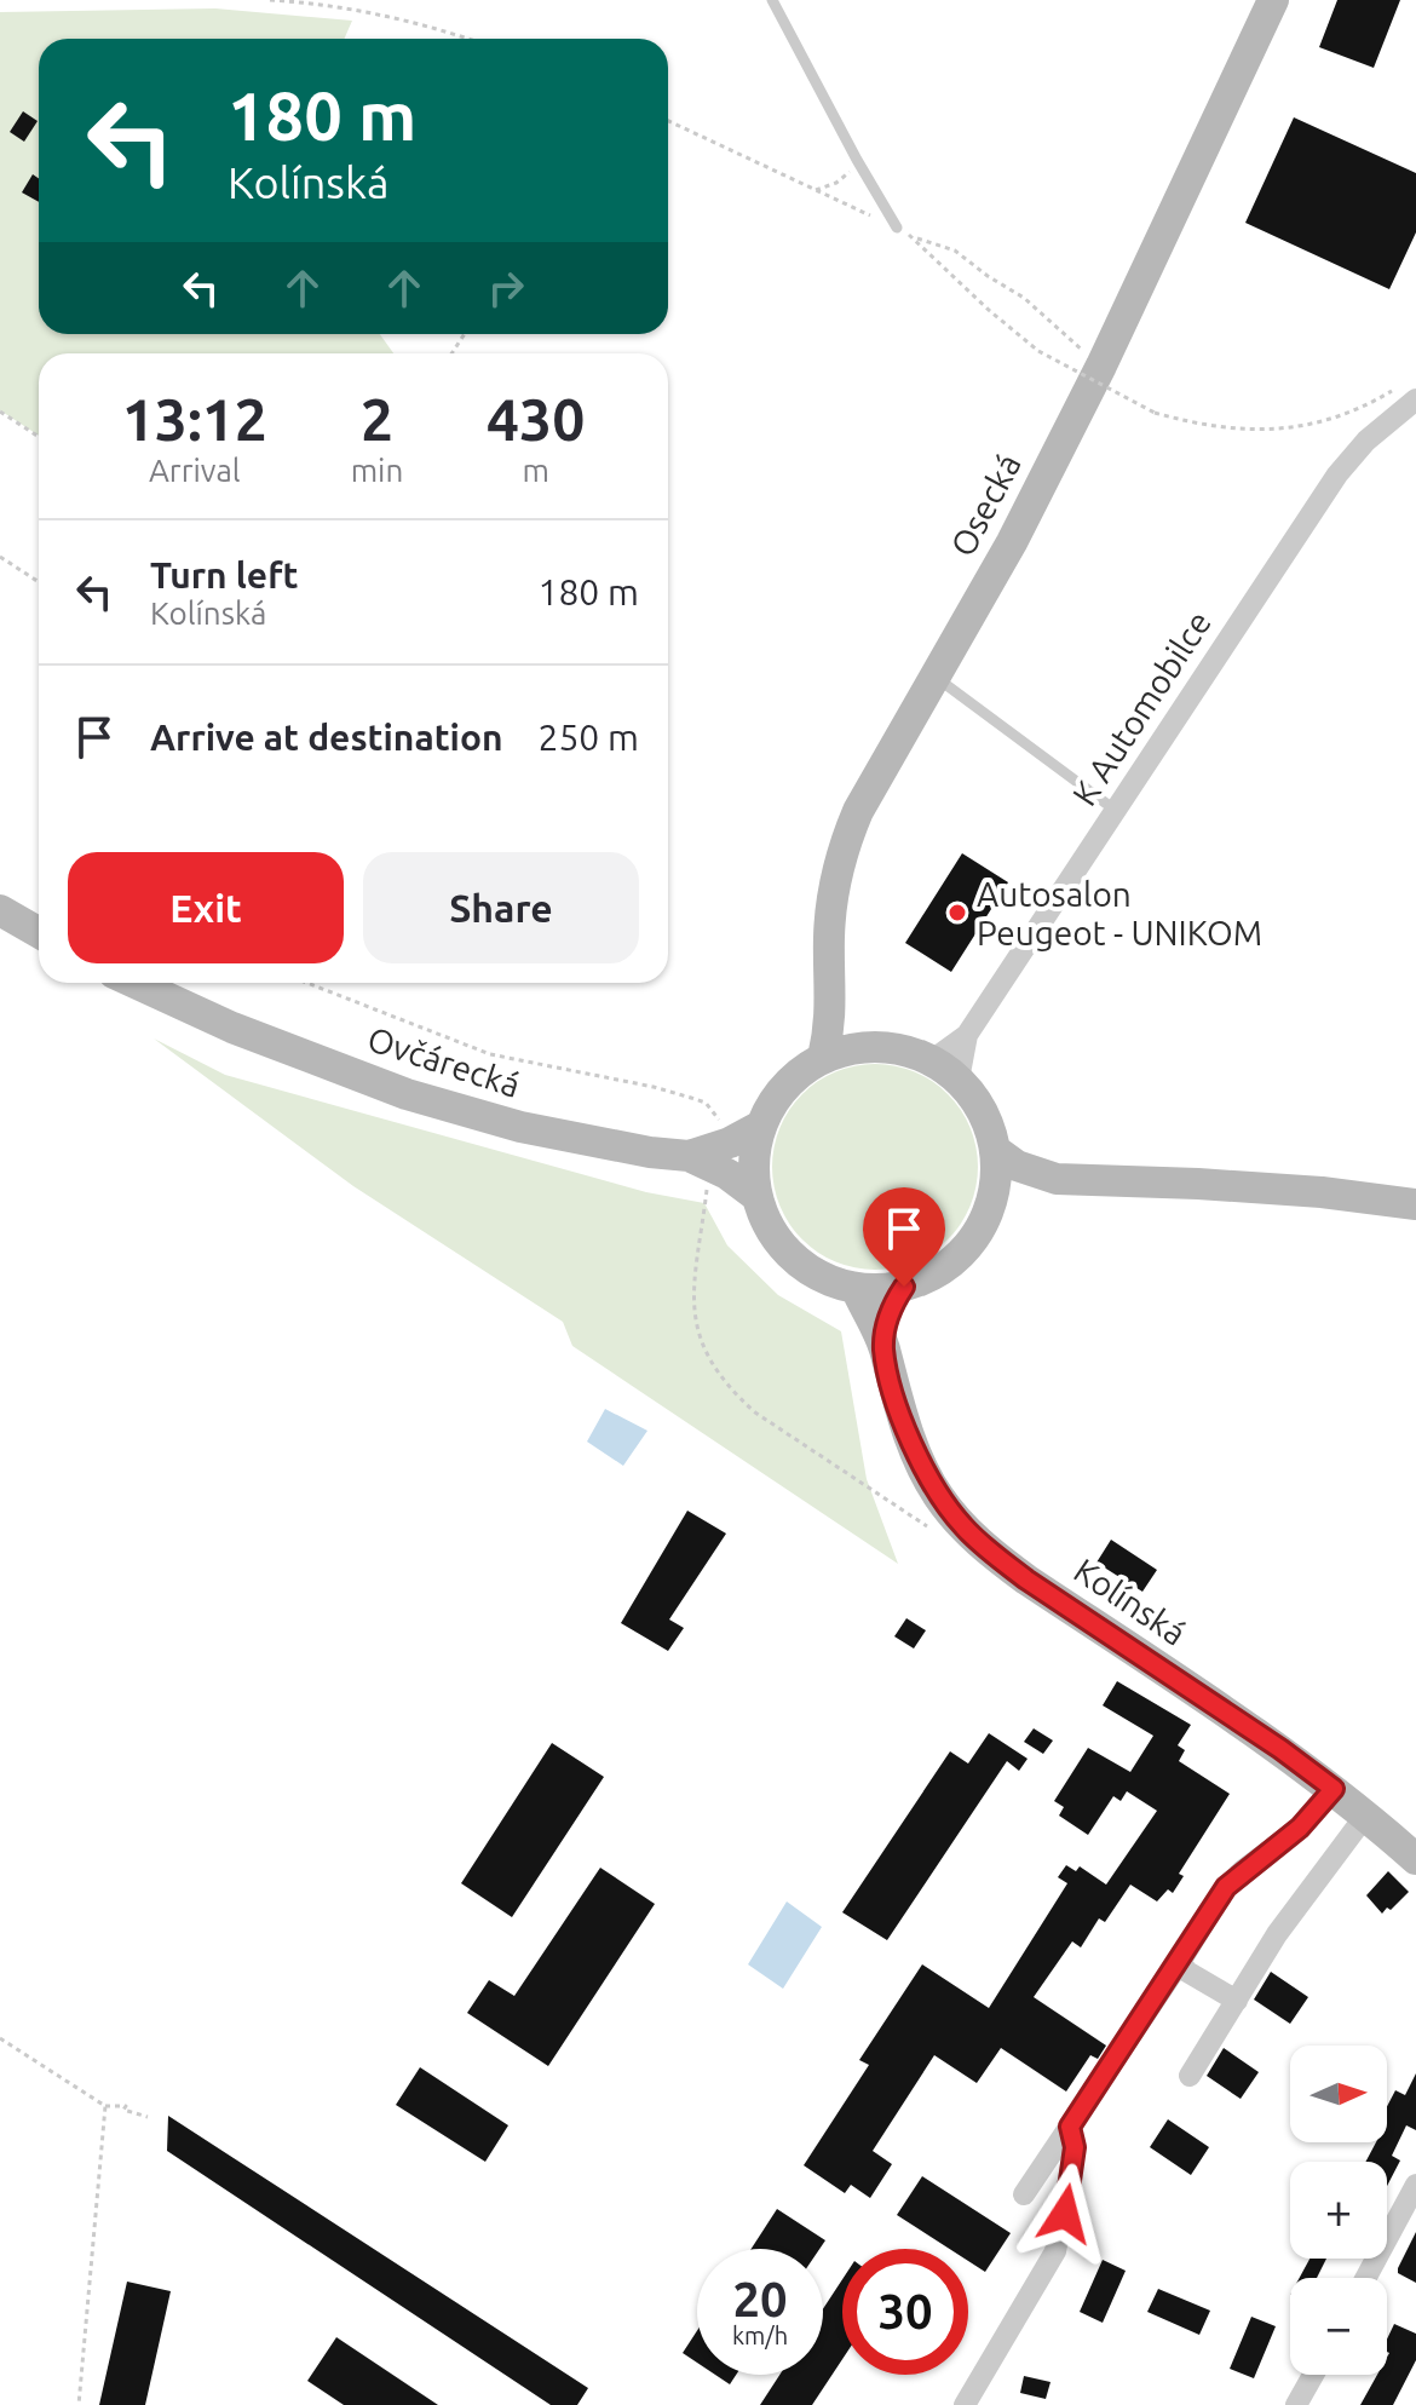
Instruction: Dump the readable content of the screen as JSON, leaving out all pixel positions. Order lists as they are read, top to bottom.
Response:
{
  "streets": {
    "main road": ["Osecká", "Ovčárecká", "Kolínská"],
    "street": ["K Automobilce"]
  },
  "crossings": [
    ["Osecká", "K Automobilce"],
    ["Osecká", "Kolínská"],
    ["K Automobilce", "Kolínská"]
  ],
  "places": ["Autosalon Peugeot - UNIKOM"],
  "north": "right",
  "page": {
    "turn": ["180 m", "Kolínská"],
    "eta": [
      "13:12",
      "Arrival",
      "2",
      "min",
      "430",
      "m"
    ],
    "list": [
      {
        "name": "Turn left",
        "note": "Kolínská",
        "value": "180 m"
      },
      {
        "name": "Arrive at destination",
        "value": "250 m"
      }
    ],
    "buttons": ["Exit", "Share"],
    "map_buttons": ["+", "−"],
    "speed": "20 km/h",
    "limit": "30"
  }
}
